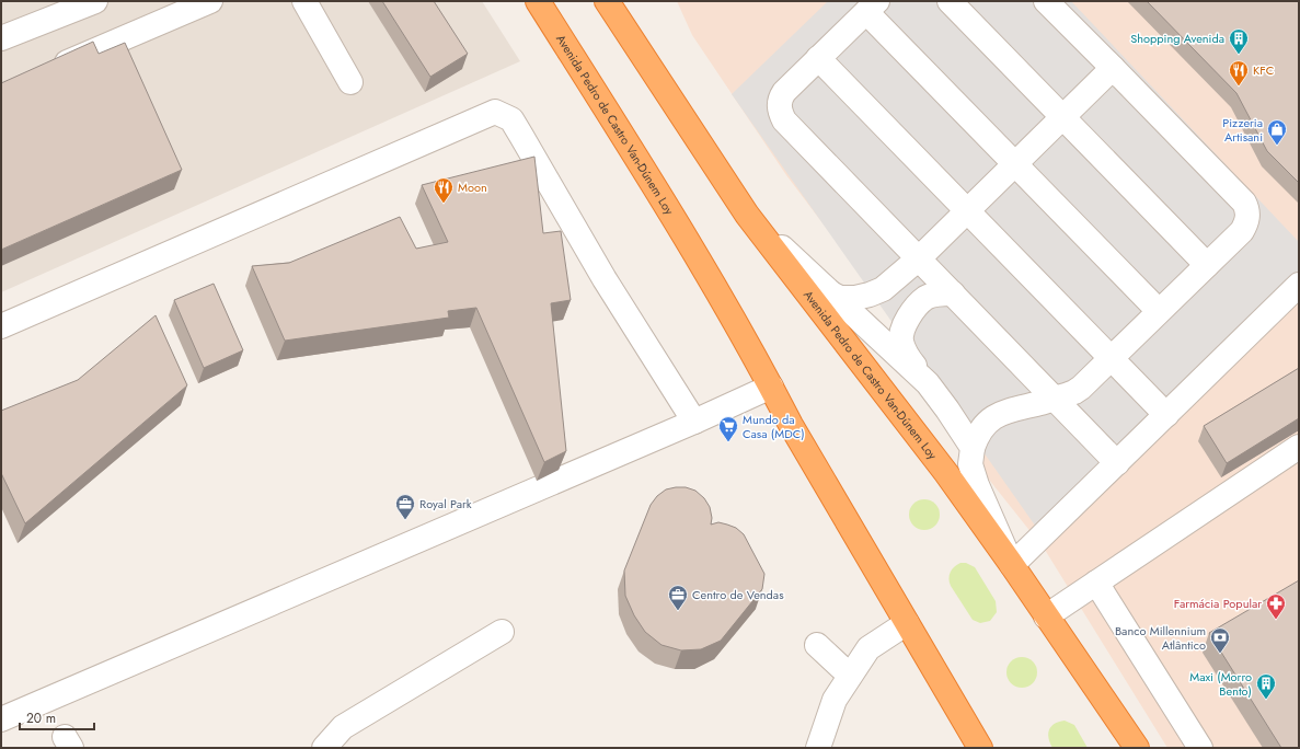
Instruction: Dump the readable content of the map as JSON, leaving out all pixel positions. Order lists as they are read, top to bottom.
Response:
{
  "streets": {
    "highway": ["Avenida Pedro de Castro Van-Dúnem Loy"]
  },
  "places": {
    "building": ["Shopping Avenida", "Maxi (Morro Bento)"],
    "restaurant": ["KFC", "Moon"],
    "shop": ["Pizzeria Artisani"],
    "supermarket": ["Mundo da Casa (MDC)"],
    "office": ["Royal Park", "Centro de Vendas"],
    "pharmacy": ["Farmácia Popular"],
    "bank": ["Banco Millennium Atlântico"]
  },
  "scale_bar": "20 m"
}
